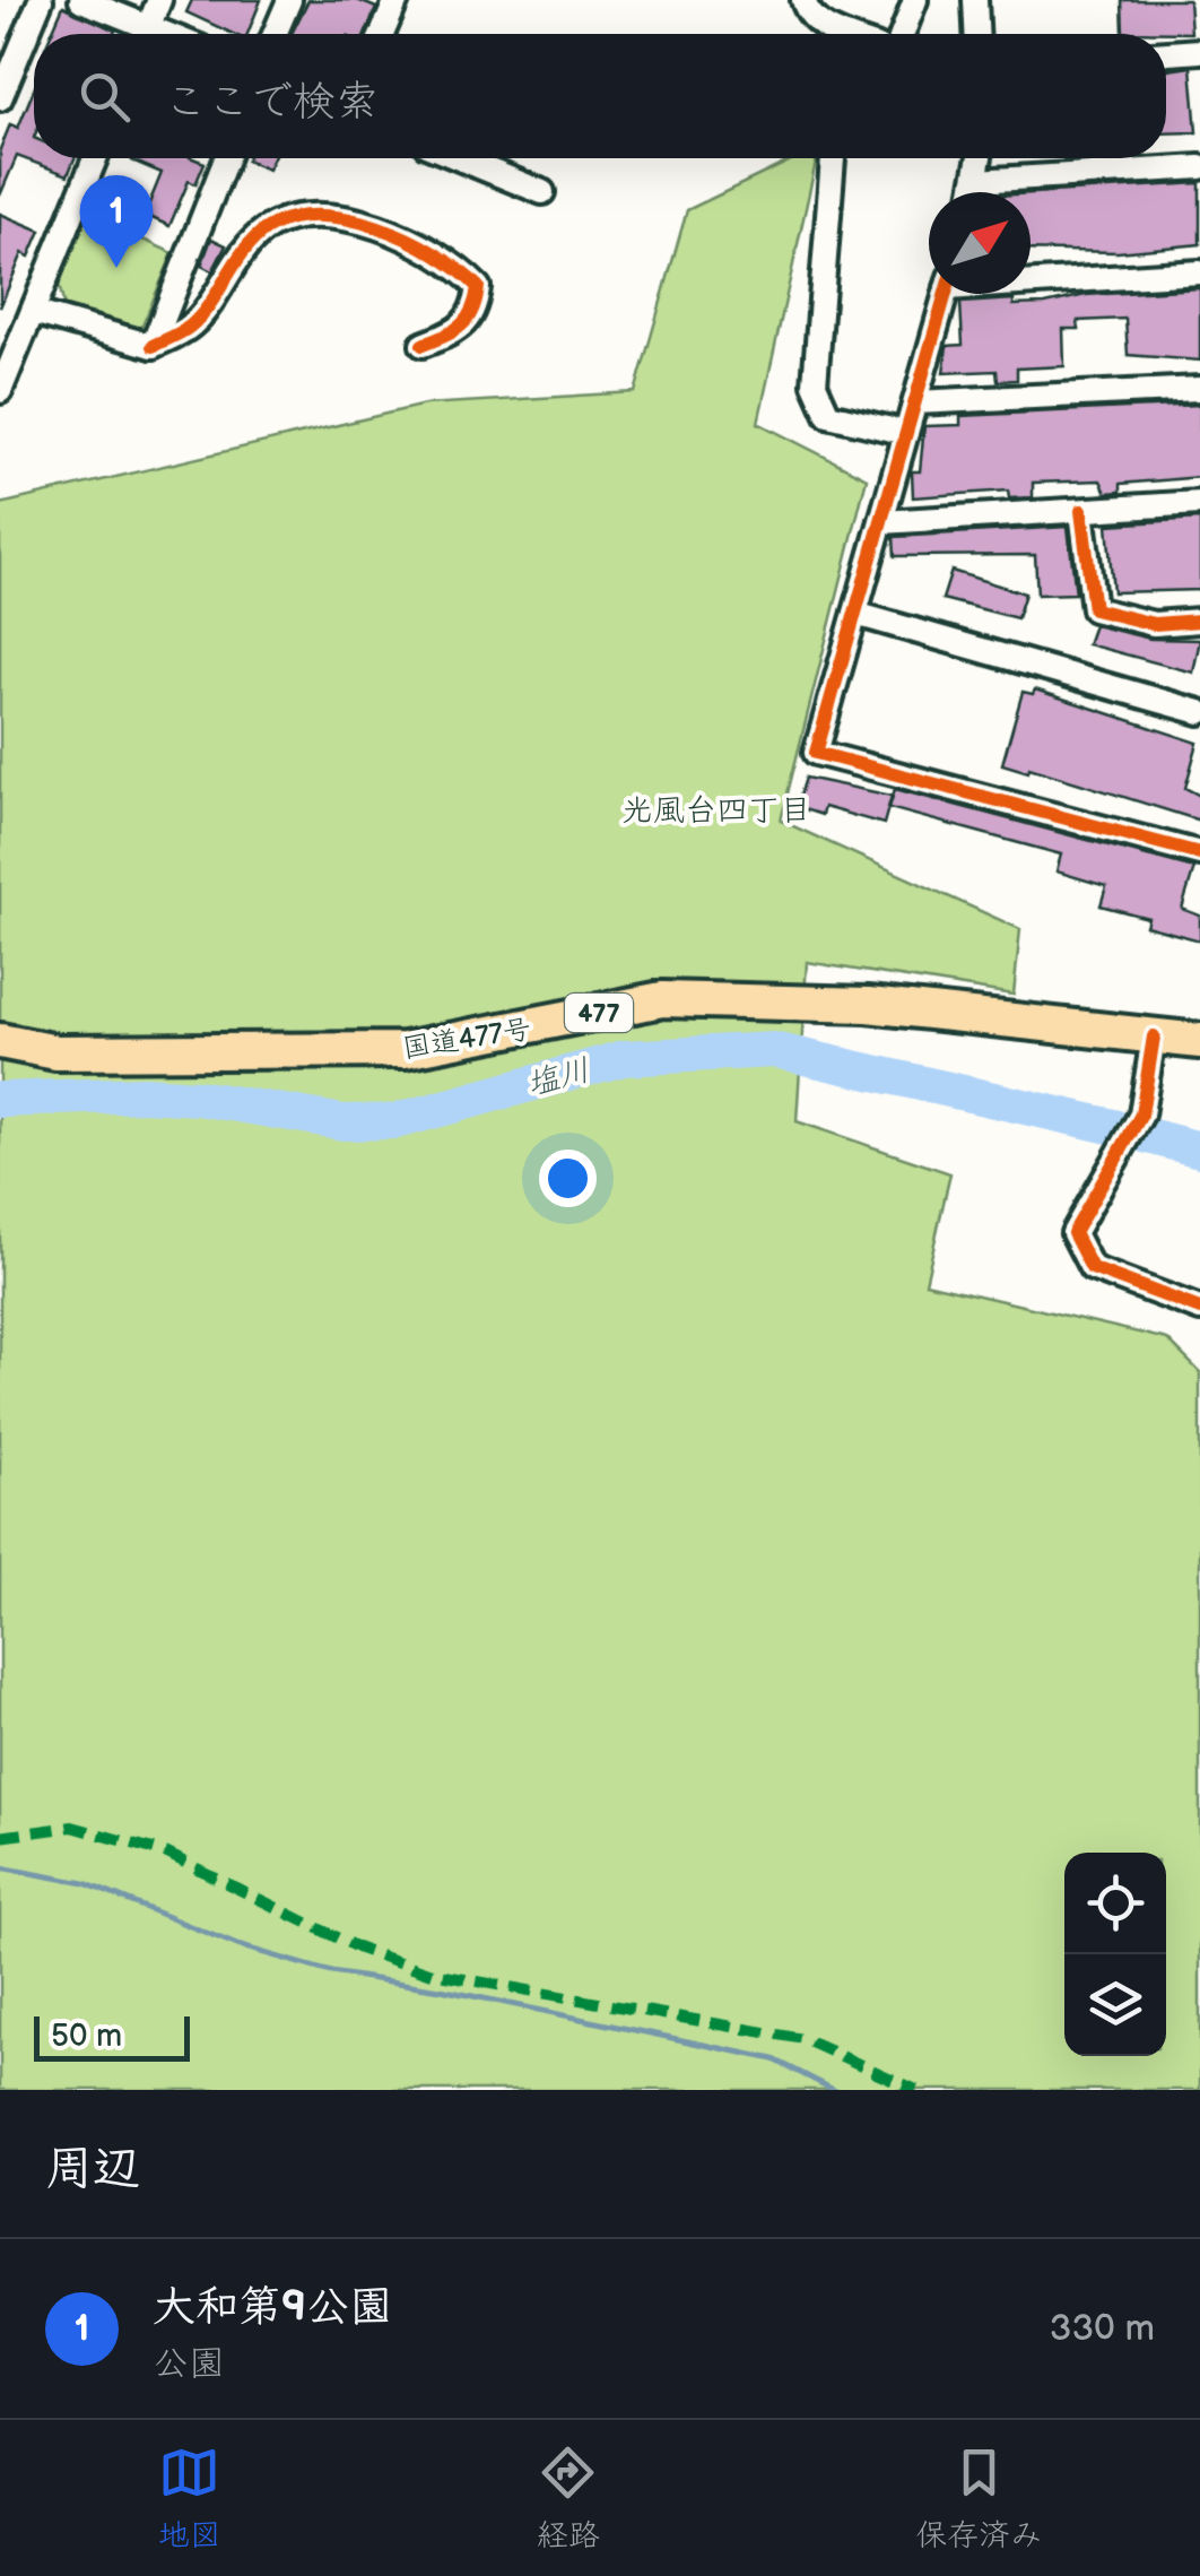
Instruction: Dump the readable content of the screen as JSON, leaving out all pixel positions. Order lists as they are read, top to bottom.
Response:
{
  "streets": {
    "highway": ["477", "国道477号"]
  },
  "districts": ["光風台四丁目"],
  "water": ["塩川"],
  "scale_bar": "50 m",
  "north": "top right",
  "page": {
    "search": "ここで検索",
    "pins": "1",
    "scale": "50 m",
    "heading": "周辺",
    "list": [
      {
        "mark": "1",
        "name": "大和第9公園",
        "note": "公園",
        "value": "330 m"
      }
    ],
    "nav": ["地図", "経路", "保存済み"]
  }
}
